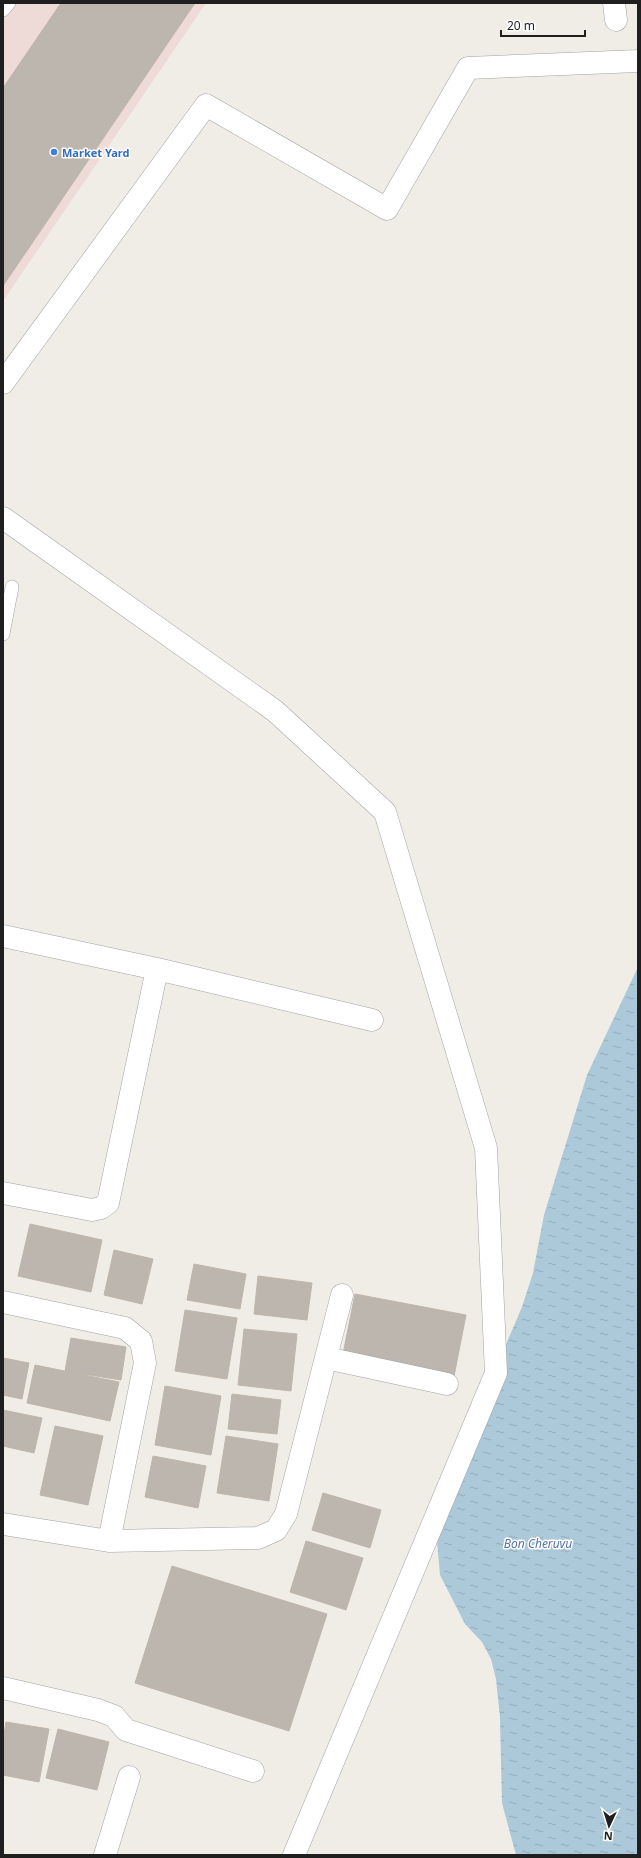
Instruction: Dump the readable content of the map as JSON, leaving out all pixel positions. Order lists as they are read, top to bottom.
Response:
{
  "water": ["Bon Cheruvu"],
  "places": ["Market Yard"],
  "scale_bar": "20 m",
  "north": "bottom"
}
